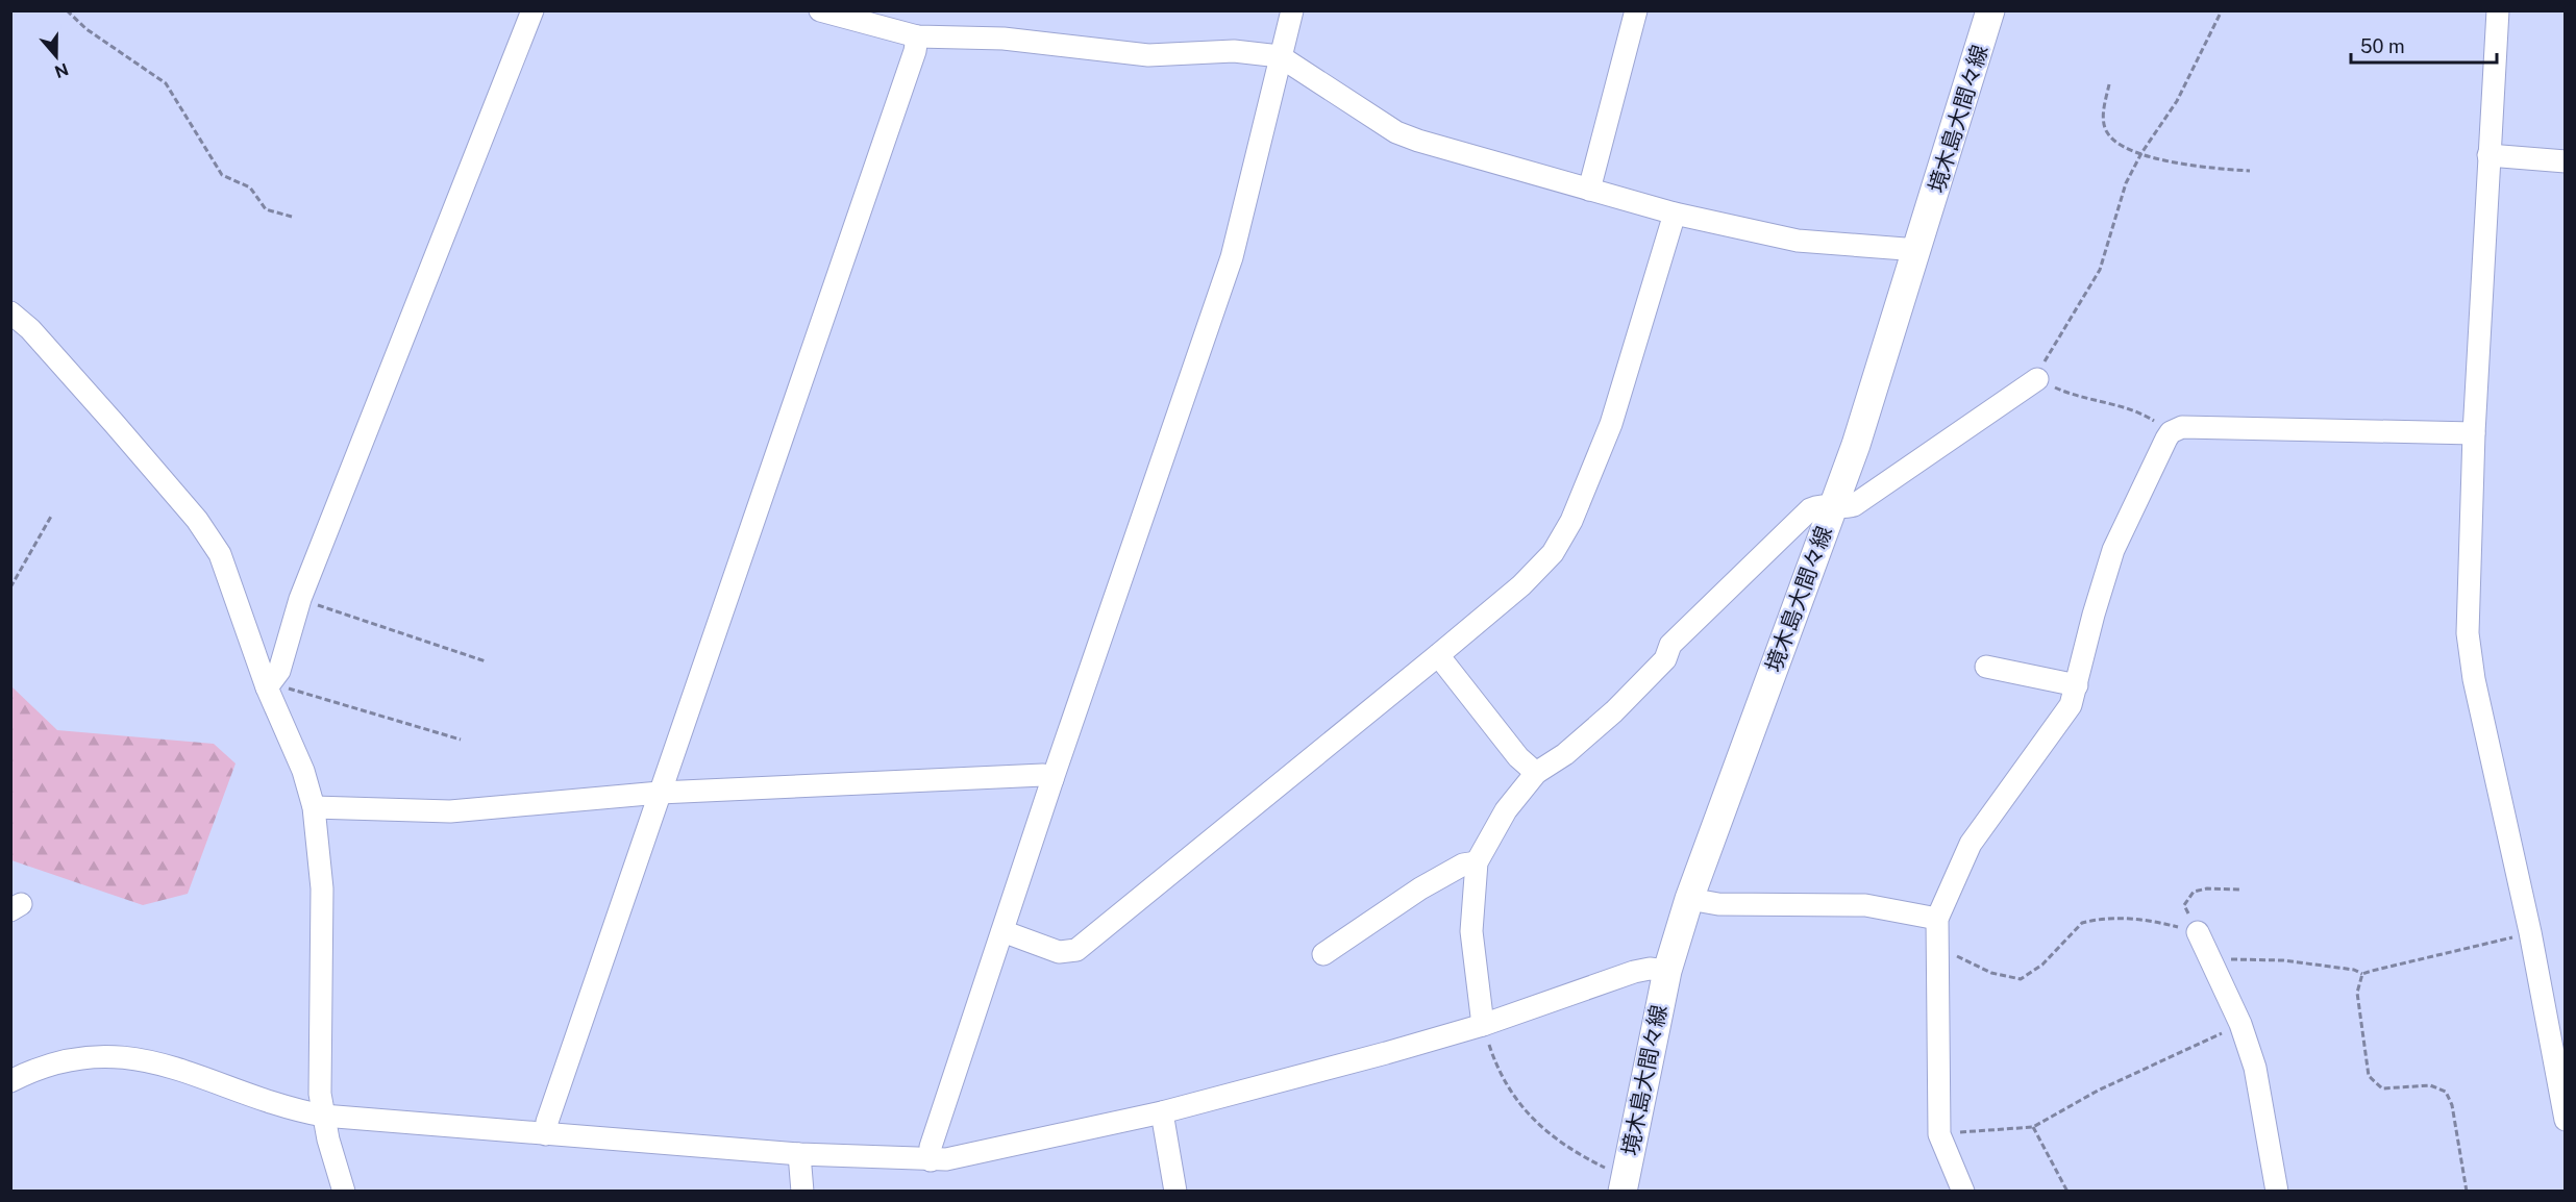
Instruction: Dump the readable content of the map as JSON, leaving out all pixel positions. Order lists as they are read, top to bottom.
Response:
{
  "streets": {
    "main road": ["境木島大間々線"]
  },
  "scale_bar": "50 m",
  "north": "bottom"
}
